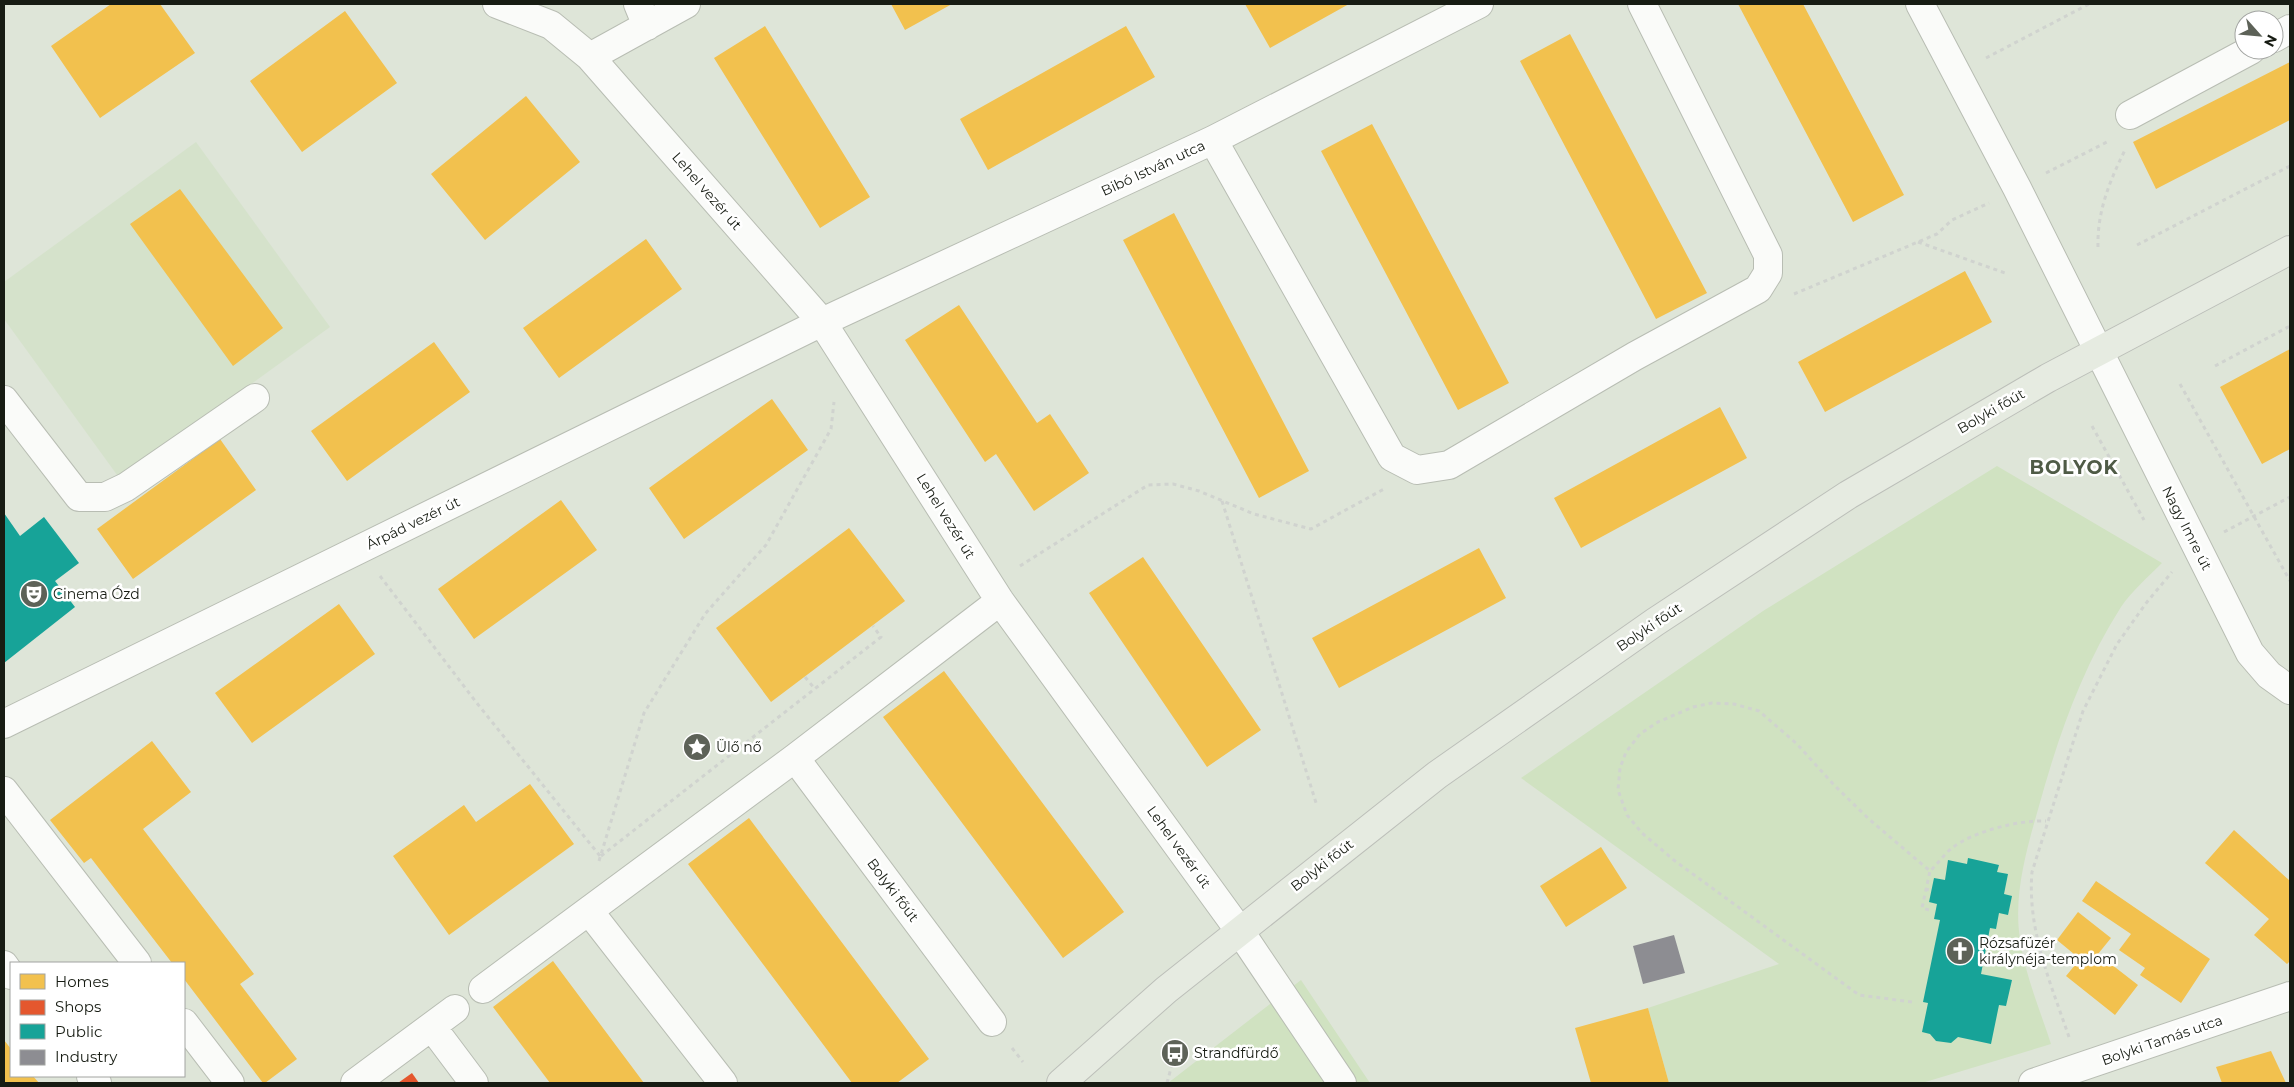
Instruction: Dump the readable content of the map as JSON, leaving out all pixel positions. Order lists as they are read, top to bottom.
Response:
{
  "streets": {
    "main road": ["Bolyki főút"],
    "street": [
      "Bibó István utca",
      "Lehel vezér út",
      "Árpád vezér út",
      "Nagy Imre út",
      "Bolyki Tamás utca"
    ]
  },
  "crossings": [
    ["Bibó István utca", "Lehel vezér út"],
    ["Bibó István utca", "Árpád vezér út"],
    ["Lehel vezér út", "Bolyki főút"],
    ["Lehel vezér út", "Árpád vezér út"],
    ["Bolyki főút", "Nagy Imre út"]
  ],
  "districts": ["BOLYOK"],
  "places": {
    "theatre": ["Cinema Ózd"],
    "place": ["Ülő nő"],
    "church": ["Rózsafüzér királynéja-templom"],
    "bus stop": ["Strandfürdő"]
  },
  "legend": [
    "Homes",
    "Shops",
    "Public",
    "Industry"
  ],
  "north": "bottom right"
}
